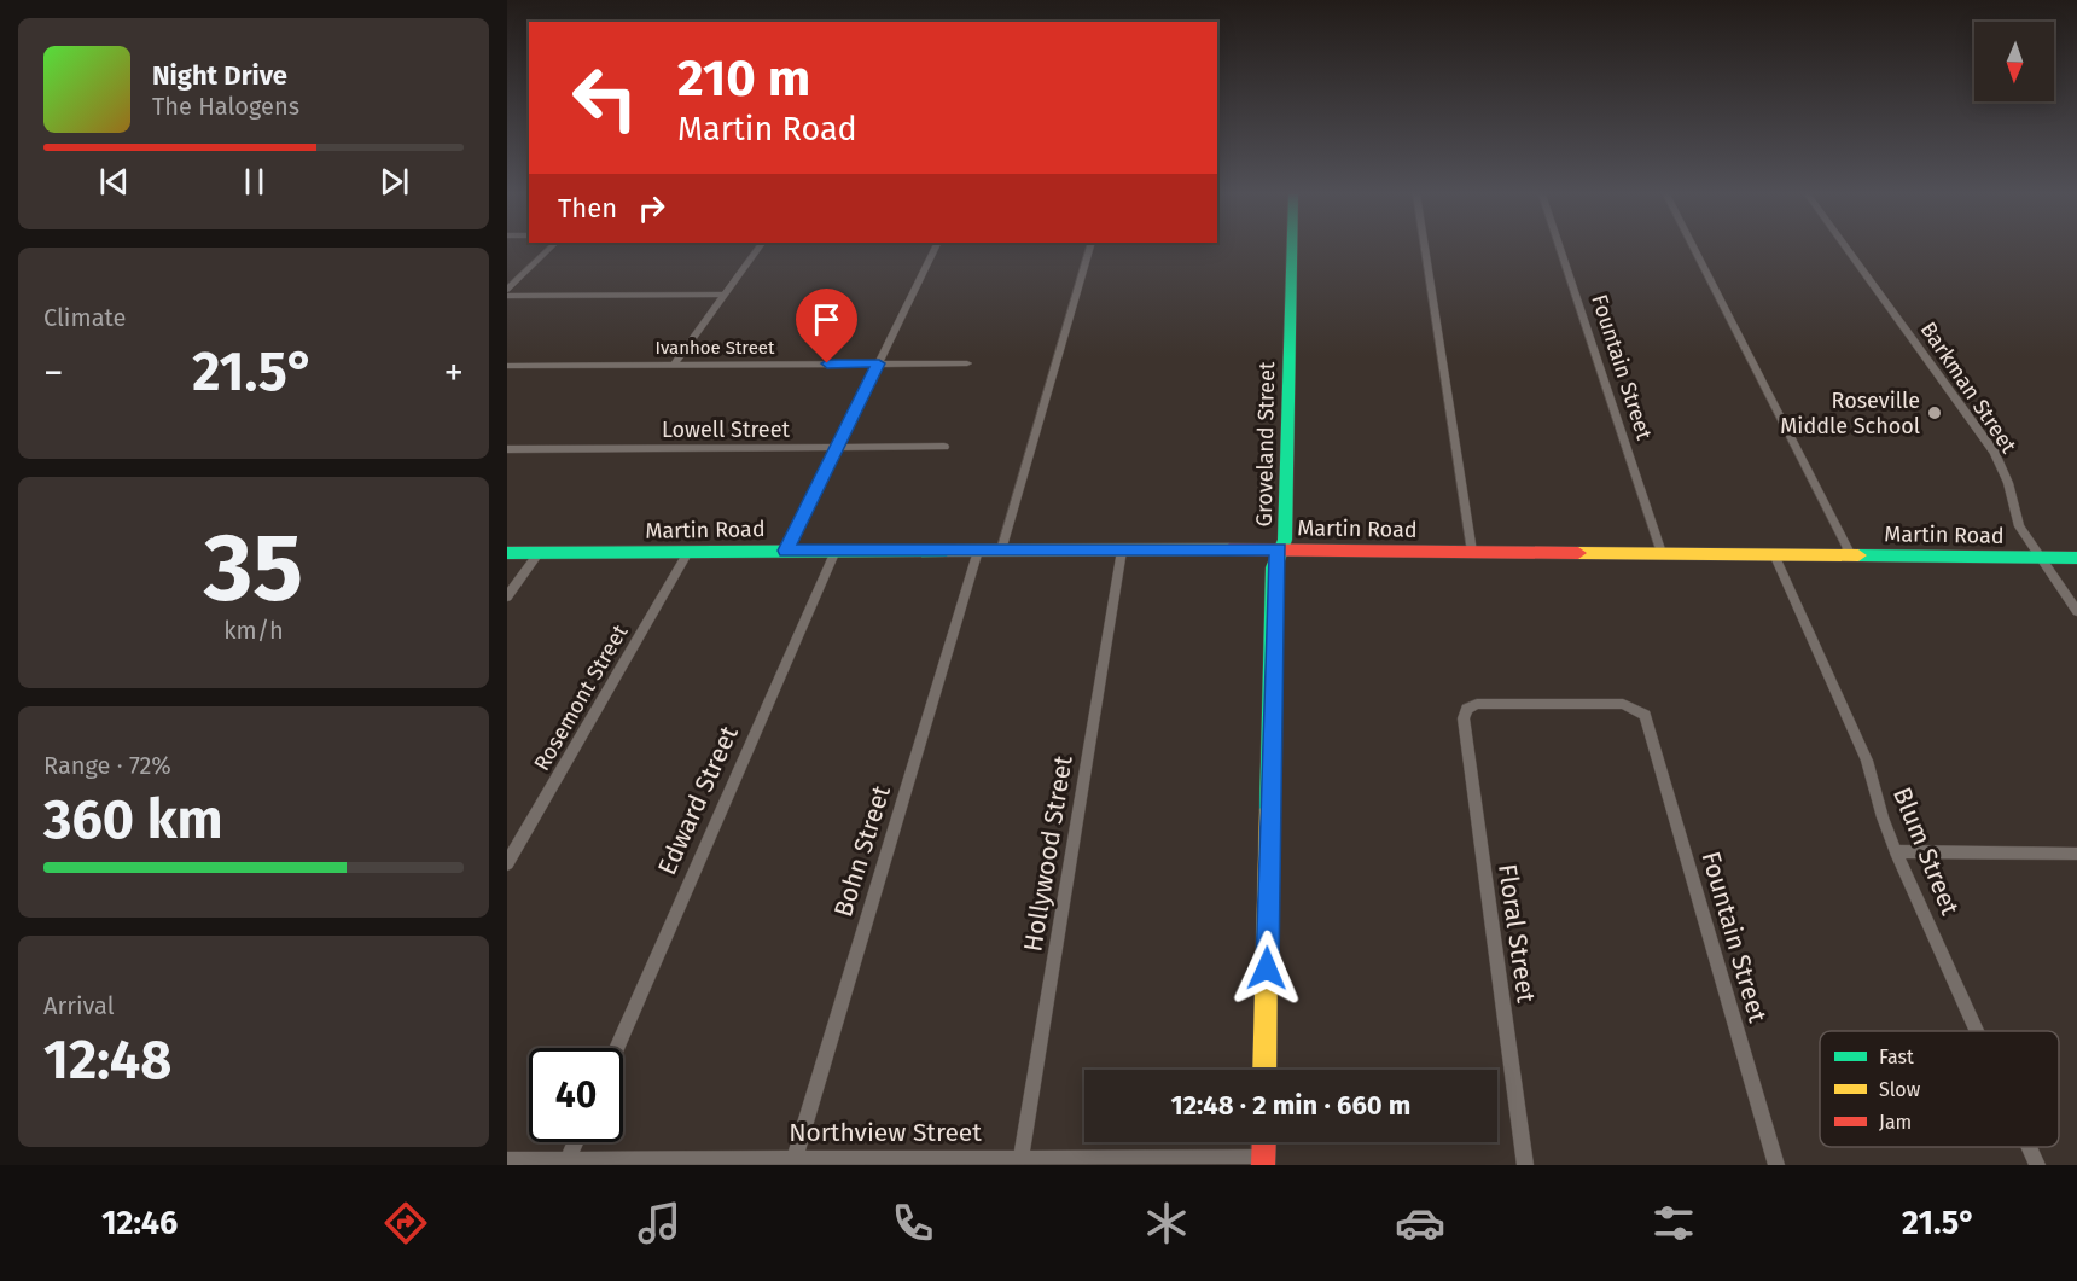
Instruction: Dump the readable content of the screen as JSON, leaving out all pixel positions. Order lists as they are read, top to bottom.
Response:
{
  "streets": {
    "street": [
      "Ivanhoe Street",
      "Fountain Street",
      "Barkman Street",
      "Lowell Street",
      "Groveland Street",
      "Martin Road",
      "Rosemont Street",
      "Edward Street",
      "Bohn Street",
      "Blum Street",
      "Hollywood Street",
      "Floral Street",
      "Northview Street"
    ]
  },
  "crossings": [
    ["Fountain Street", "Martin Road"],
    ["Fountain Street", "Floral Street"],
    ["Barkman Street", "Martin Road"],
    ["Groveland Street", "Martin Road"],
    ["Martin Road", "Rosemont Street"],
    ["Martin Road", "Edward Street"],
    ["Martin Road", "Bohn Street"],
    ["Martin Road", "Blum Street"],
    ["Martin Road", "Hollywood Street"],
    ["Bohn Street", "Northview Street"],
    ["Hollywood Street", "Northview Street"]
  ],
  "places": ["Roseville Middle School"],
  "legend": ["Fast", "Slow", "Jam"],
  "north": "bottom",
  "page": {
    "turn": ["210 m", "Martin Road"],
    "song": ["Night Drive", "The Halogens"],
    "then": "Then",
    "tile": [
      "Climate",
      ["35", "km/h"],
      ["Range · 72%", "360 km"],
      ["Arrival", "12:48"]
    ],
    "heat": ["−", "21.5°", "+"],
    "limit": "40",
    "trip": "12:48 · 2 min · 660 m",
    "tabs": ["12:46", "21.5°"]
  }
}
